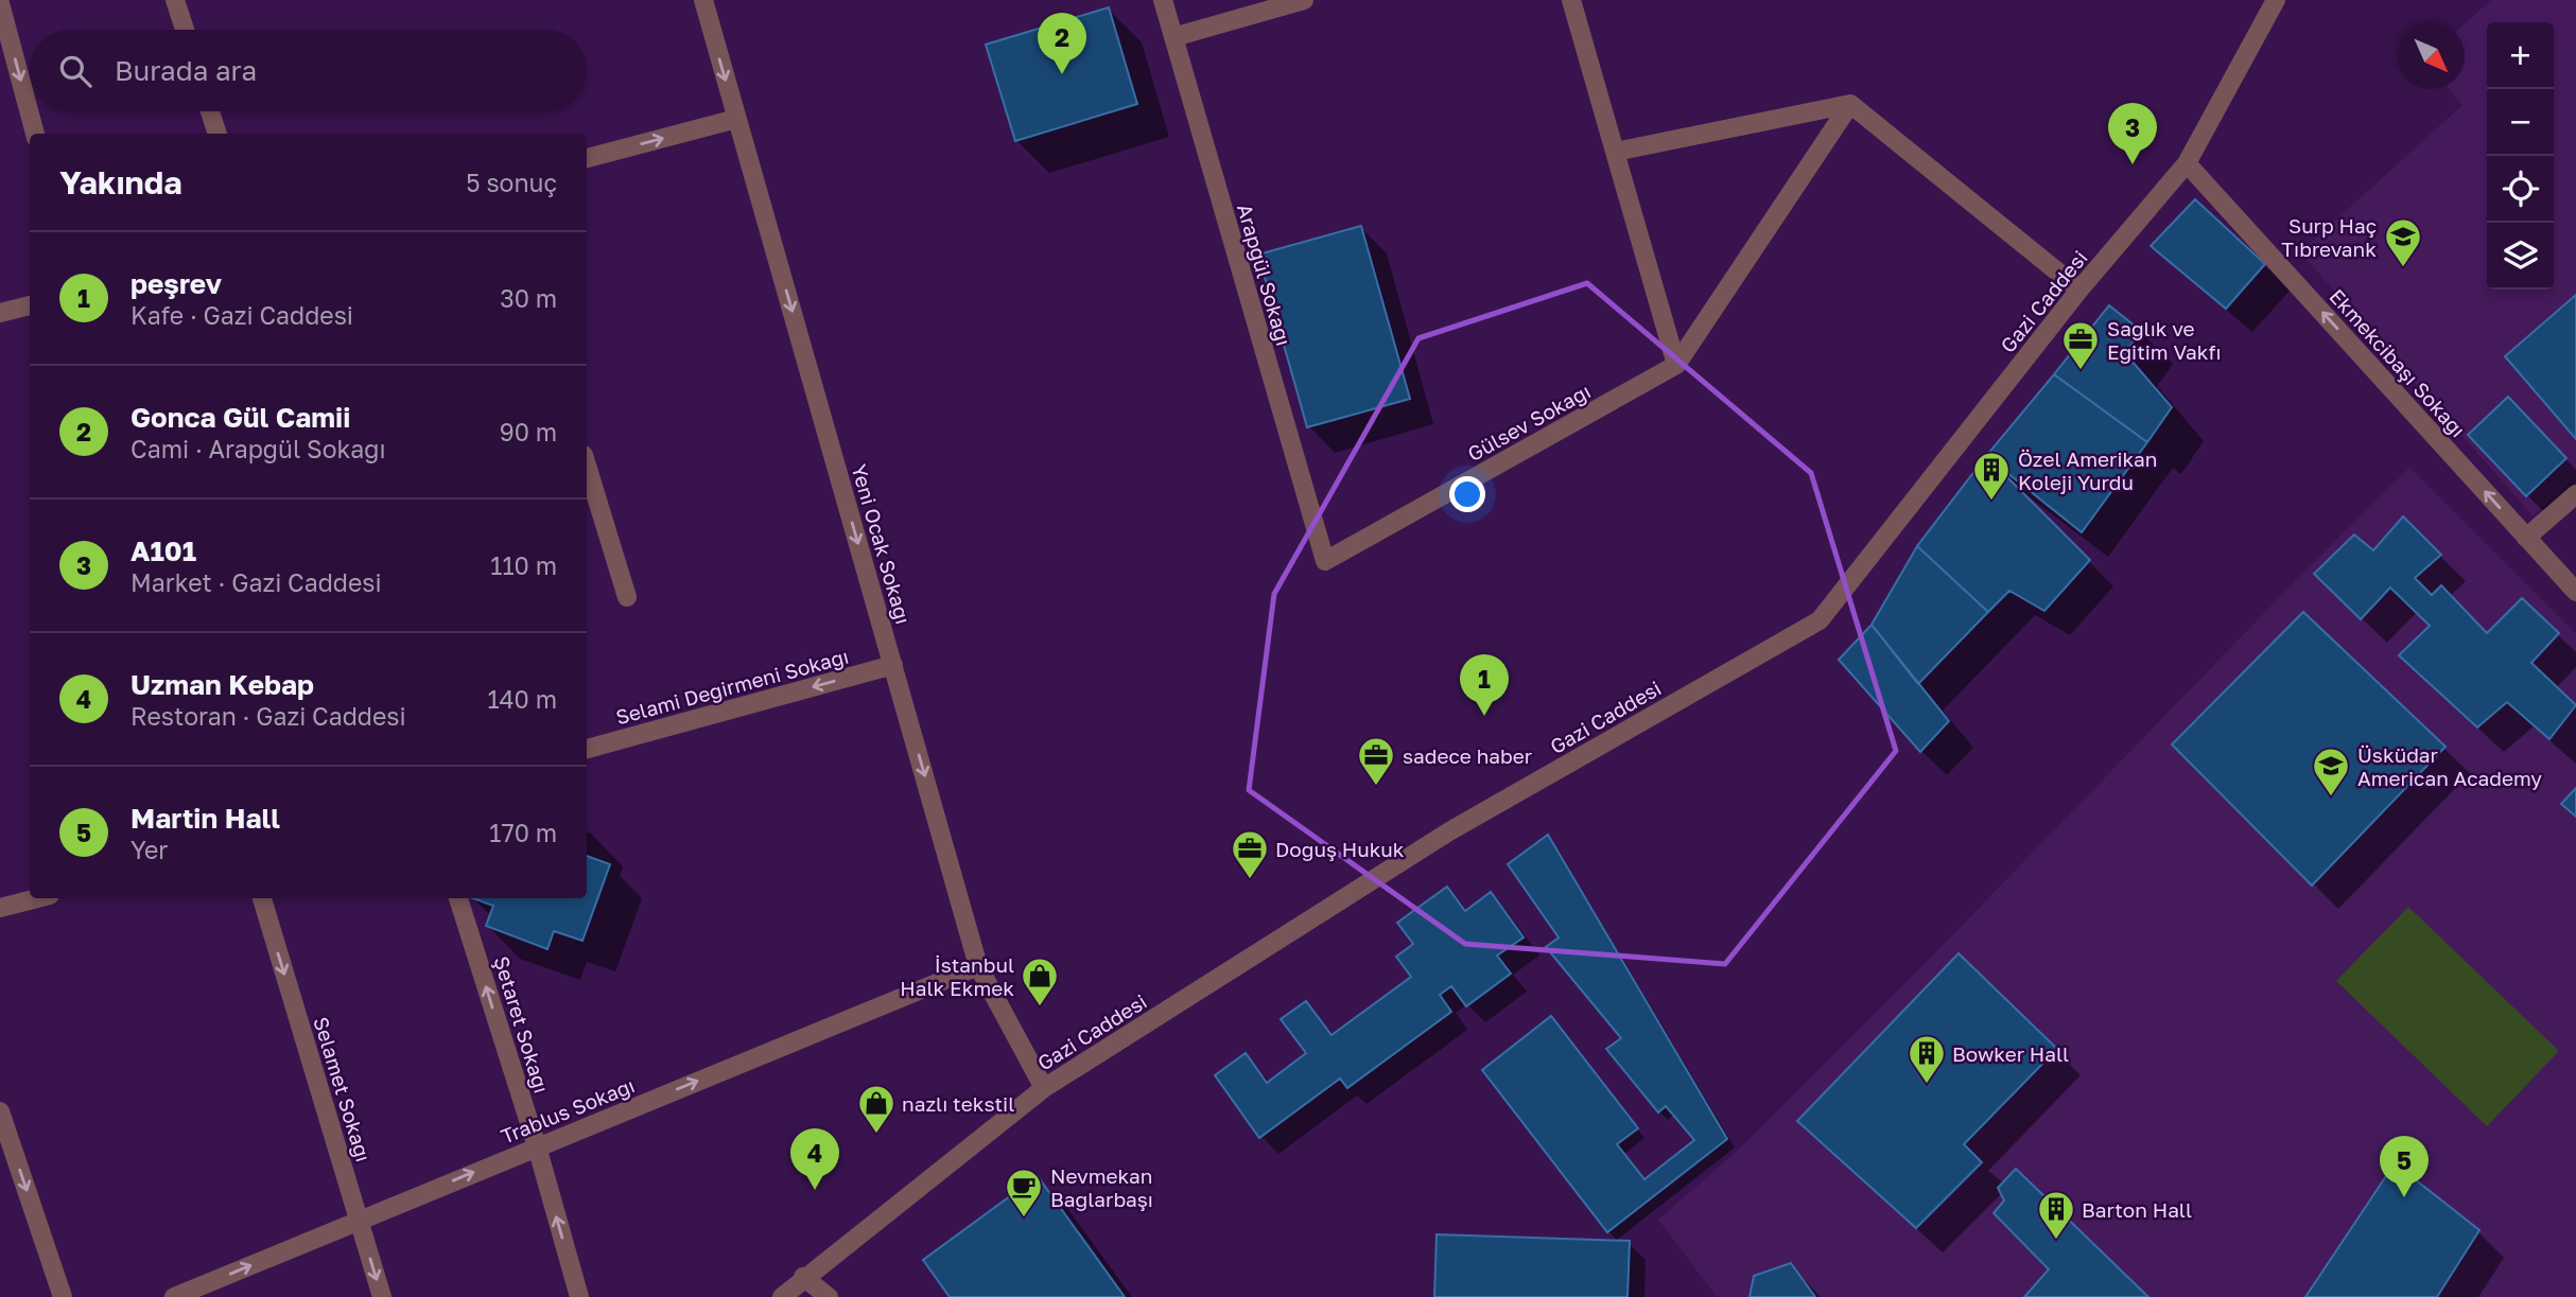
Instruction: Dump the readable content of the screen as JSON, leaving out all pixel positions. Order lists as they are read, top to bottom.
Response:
{
  "streets": {
    "street": [
      "Arapgül Sokağı",
      "Gazi Caddesi",
      "Ekmekcibaşı Sokağı",
      "Gülsev Sokağı",
      "Yeni Ocak Sokağı",
      "Selami Değirmeni Sokağı",
      "Şetaret Sokağı",
      "Selamet Sokağı",
      "Trablus Sokağı"
    ]
  },
  "crossings": [
    ["Arapgül Sokağı", "Gülsev Sokağı"],
    ["Gazi Caddesi", "Ekmekcibaşı Sokağı"],
    ["Gazi Caddesi", "Yeni Ocak Sokağı"],
    ["Yeni Ocak Sokağı", "Selami Değirmeni Sokağı"],
    ["Yeni Ocak Sokağı", "Trablus Sokağı"],
    ["Şetaret Sokağı", "Trablus Sokağı"],
    ["Selamet Sokağı", "Trablus Sokağı"]
  ],
  "one_way": [
    "Ekmekcibaşı Sokağı",
    "Yeni Ocak Sokağı",
    "Selami Değirmeni Sokağı",
    "Şetaret Sokağı",
    "Selamet Sokağı",
    "Trablus Sokağı"
  ],
  "places": {
    "school or university": ["Surp Haç Tıbrevank", "Üsküdar American Academy"],
    "office": ["Sağlık ve Eğitim Vakfı", "sadece haber", "Doğuş Hukuk"],
    "building": ["Özel Amerikan Koleji Yurdu", "Bowker Hall", "Barton Hall"],
    "shop": ["İstanbul Halk Ekmek", "nazlı tekstil"],
    "cafe": ["Nevmekan Bağlarbaşı"]
  },
  "north": "bottom right",
  "page": {
    "pins": [
      "2",
      "3",
      "1",
      "4",
      "5"
    ],
    "map_buttons": ["+", "−"],
    "search": "Burada ara",
    "heading": ["Yakında", "5 sonuç"],
    "list": [
      {
        "mark": "1",
        "name": "peşrev",
        "note": "Kafe · Gazi Caddesi",
        "value": "30 m"
      },
      {
        "mark": "2",
        "name": "Gonca Gül Camii",
        "note": "Cami · Arapgül Sokağı",
        "value": "90 m"
      },
      {
        "mark": "3",
        "name": "A101",
        "note": "Market · Gazi Caddesi",
        "value": "110 m"
      },
      {
        "mark": "4",
        "name": "Uzman Kebap",
        "note": "Restoran · Gazi Caddesi",
        "value": "140 m"
      },
      {
        "mark": "5",
        "name": "Martin Hall",
        "note": "Yer",
        "value": "170 m"
      }
    ]
  }
}
